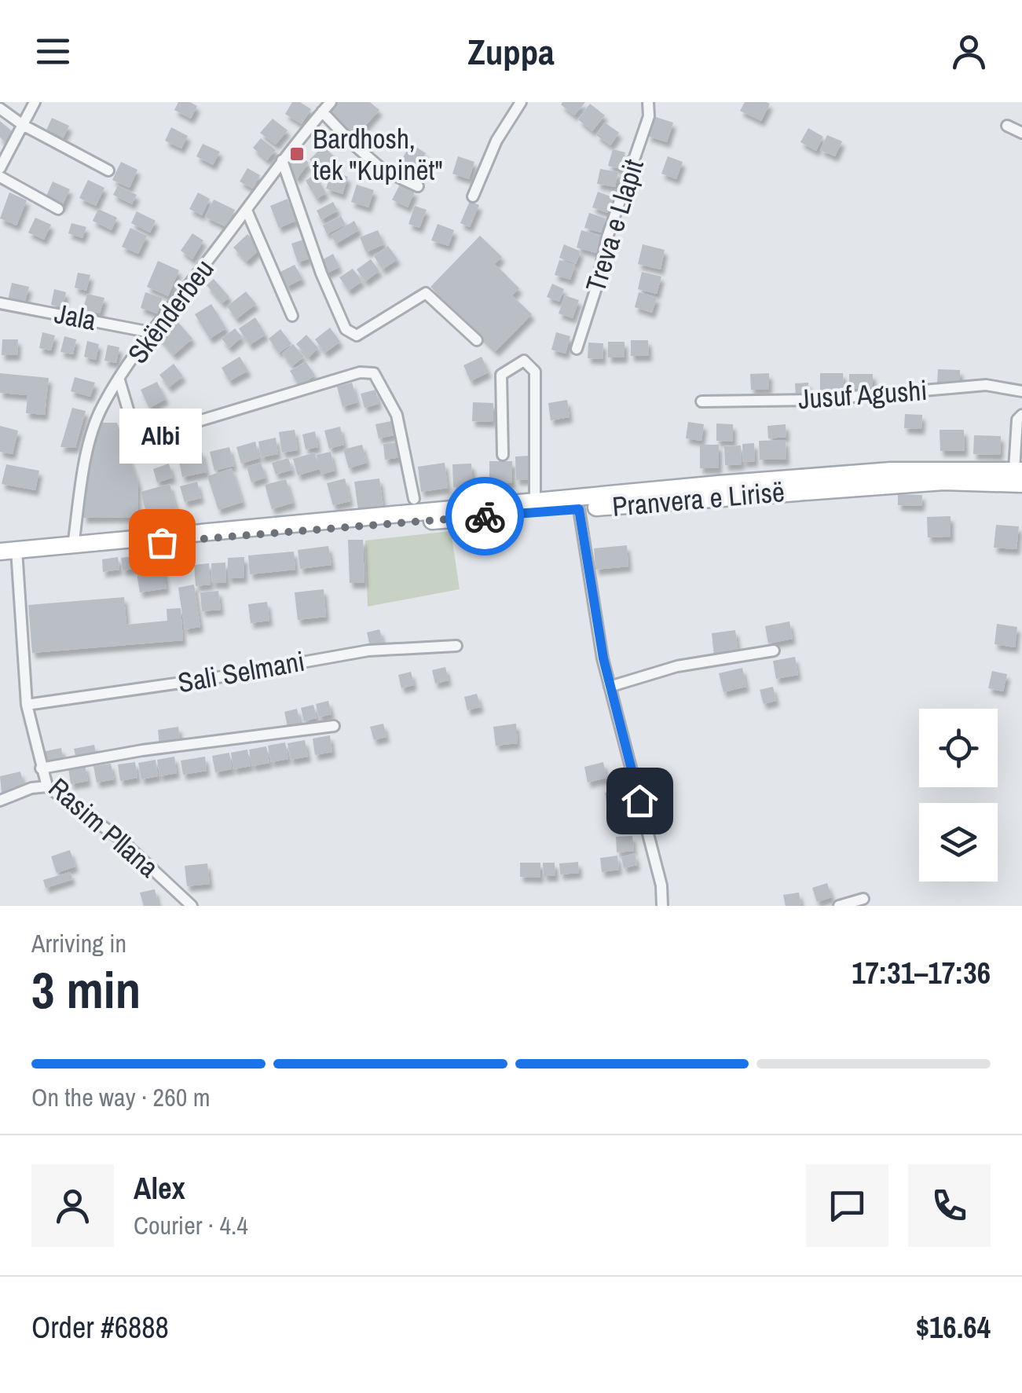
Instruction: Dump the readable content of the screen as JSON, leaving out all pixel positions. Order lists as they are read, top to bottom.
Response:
{
  "streets": {
    "main road": ["Pranvera e Lirisë"],
    "street": [
      "Treva e Llapit",
      "Skënderbeu",
      "Jala",
      "Jusuf Agushi",
      "Sali Selmani",
      "Rasim Pllana"
    ]
  },
  "crossings": [
    ["Skënderbeu", "Jala"],
    ["Skënderbeu", "Pranvera e Lirisë"],
    ["Pranvera e Lirisë", "Rasim Pllana"],
    ["Sali Selmani", "Rasim Pllana"]
  ],
  "places": {
    "transit": ["Bardhosh, tek \"Kupinët\""],
    "other": ["Albi"]
  },
  "page": {
    "header": "Zuppa",
    "bubble": "Albi",
    "heading": ["3 min", "Arriving in", "17:31–17:36"],
    "panel": [
      "Alex",
      "Courier · 4.4",
      "Order #6888",
      "$16.64"
    ],
    "bar": "On the way · 260 m"
  }
}
